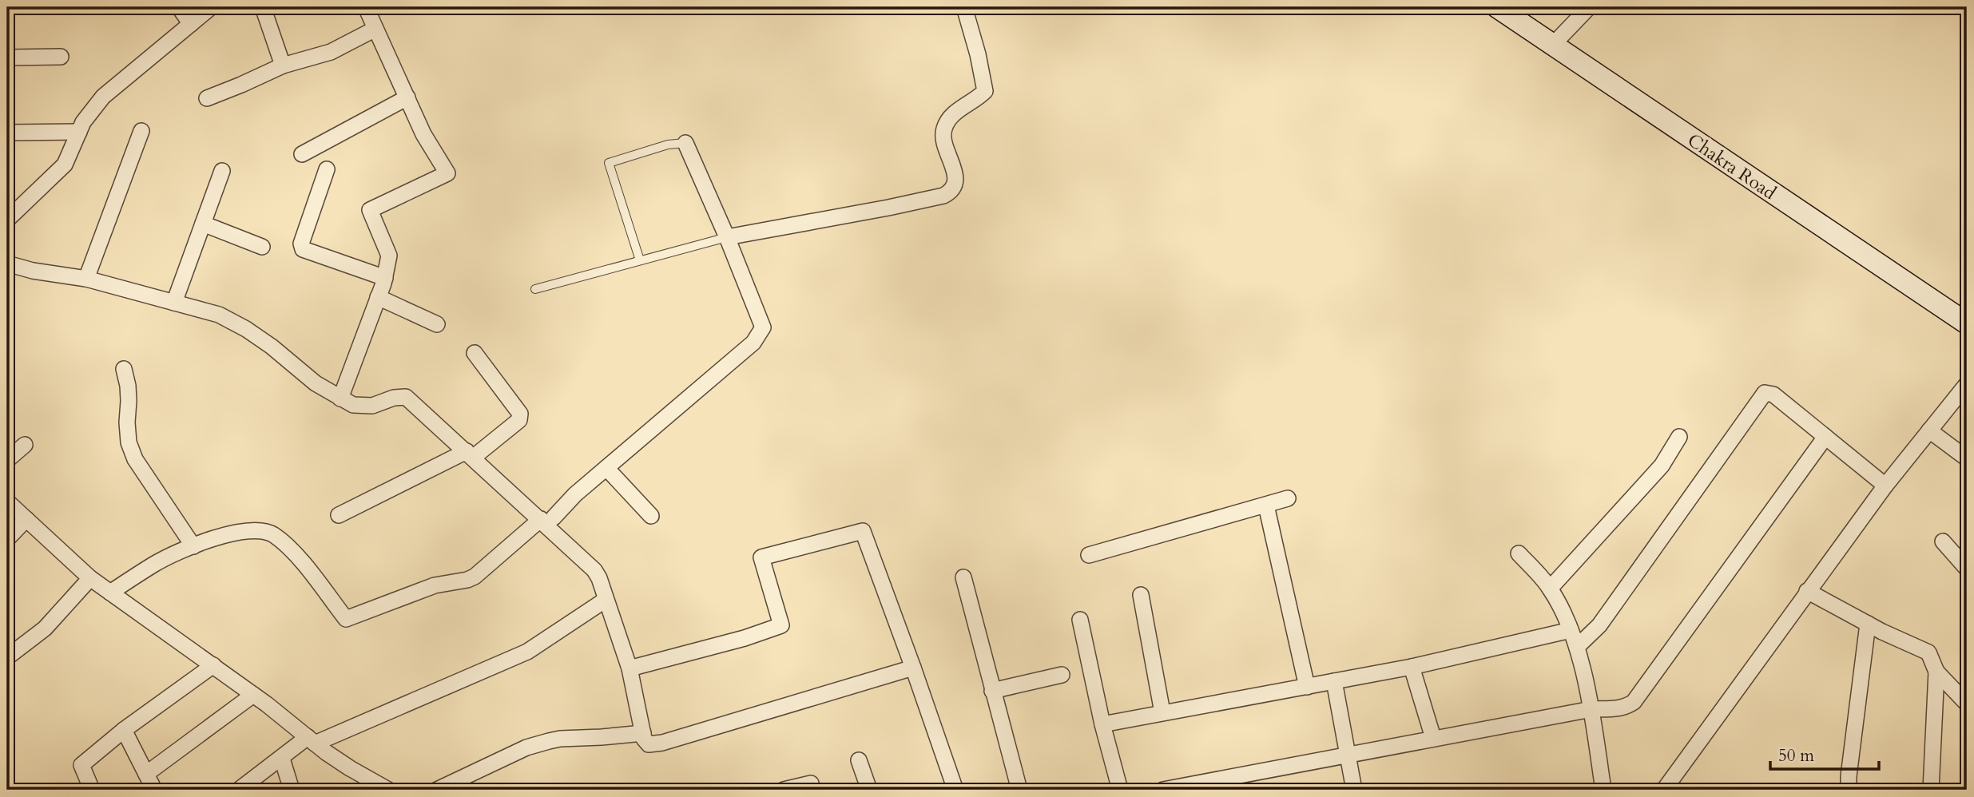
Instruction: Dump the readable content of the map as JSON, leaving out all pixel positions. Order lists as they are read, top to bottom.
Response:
{
  "streets": {
    "main road": ["Chakra Road"]
  },
  "scale_bar": "50 m"
}
